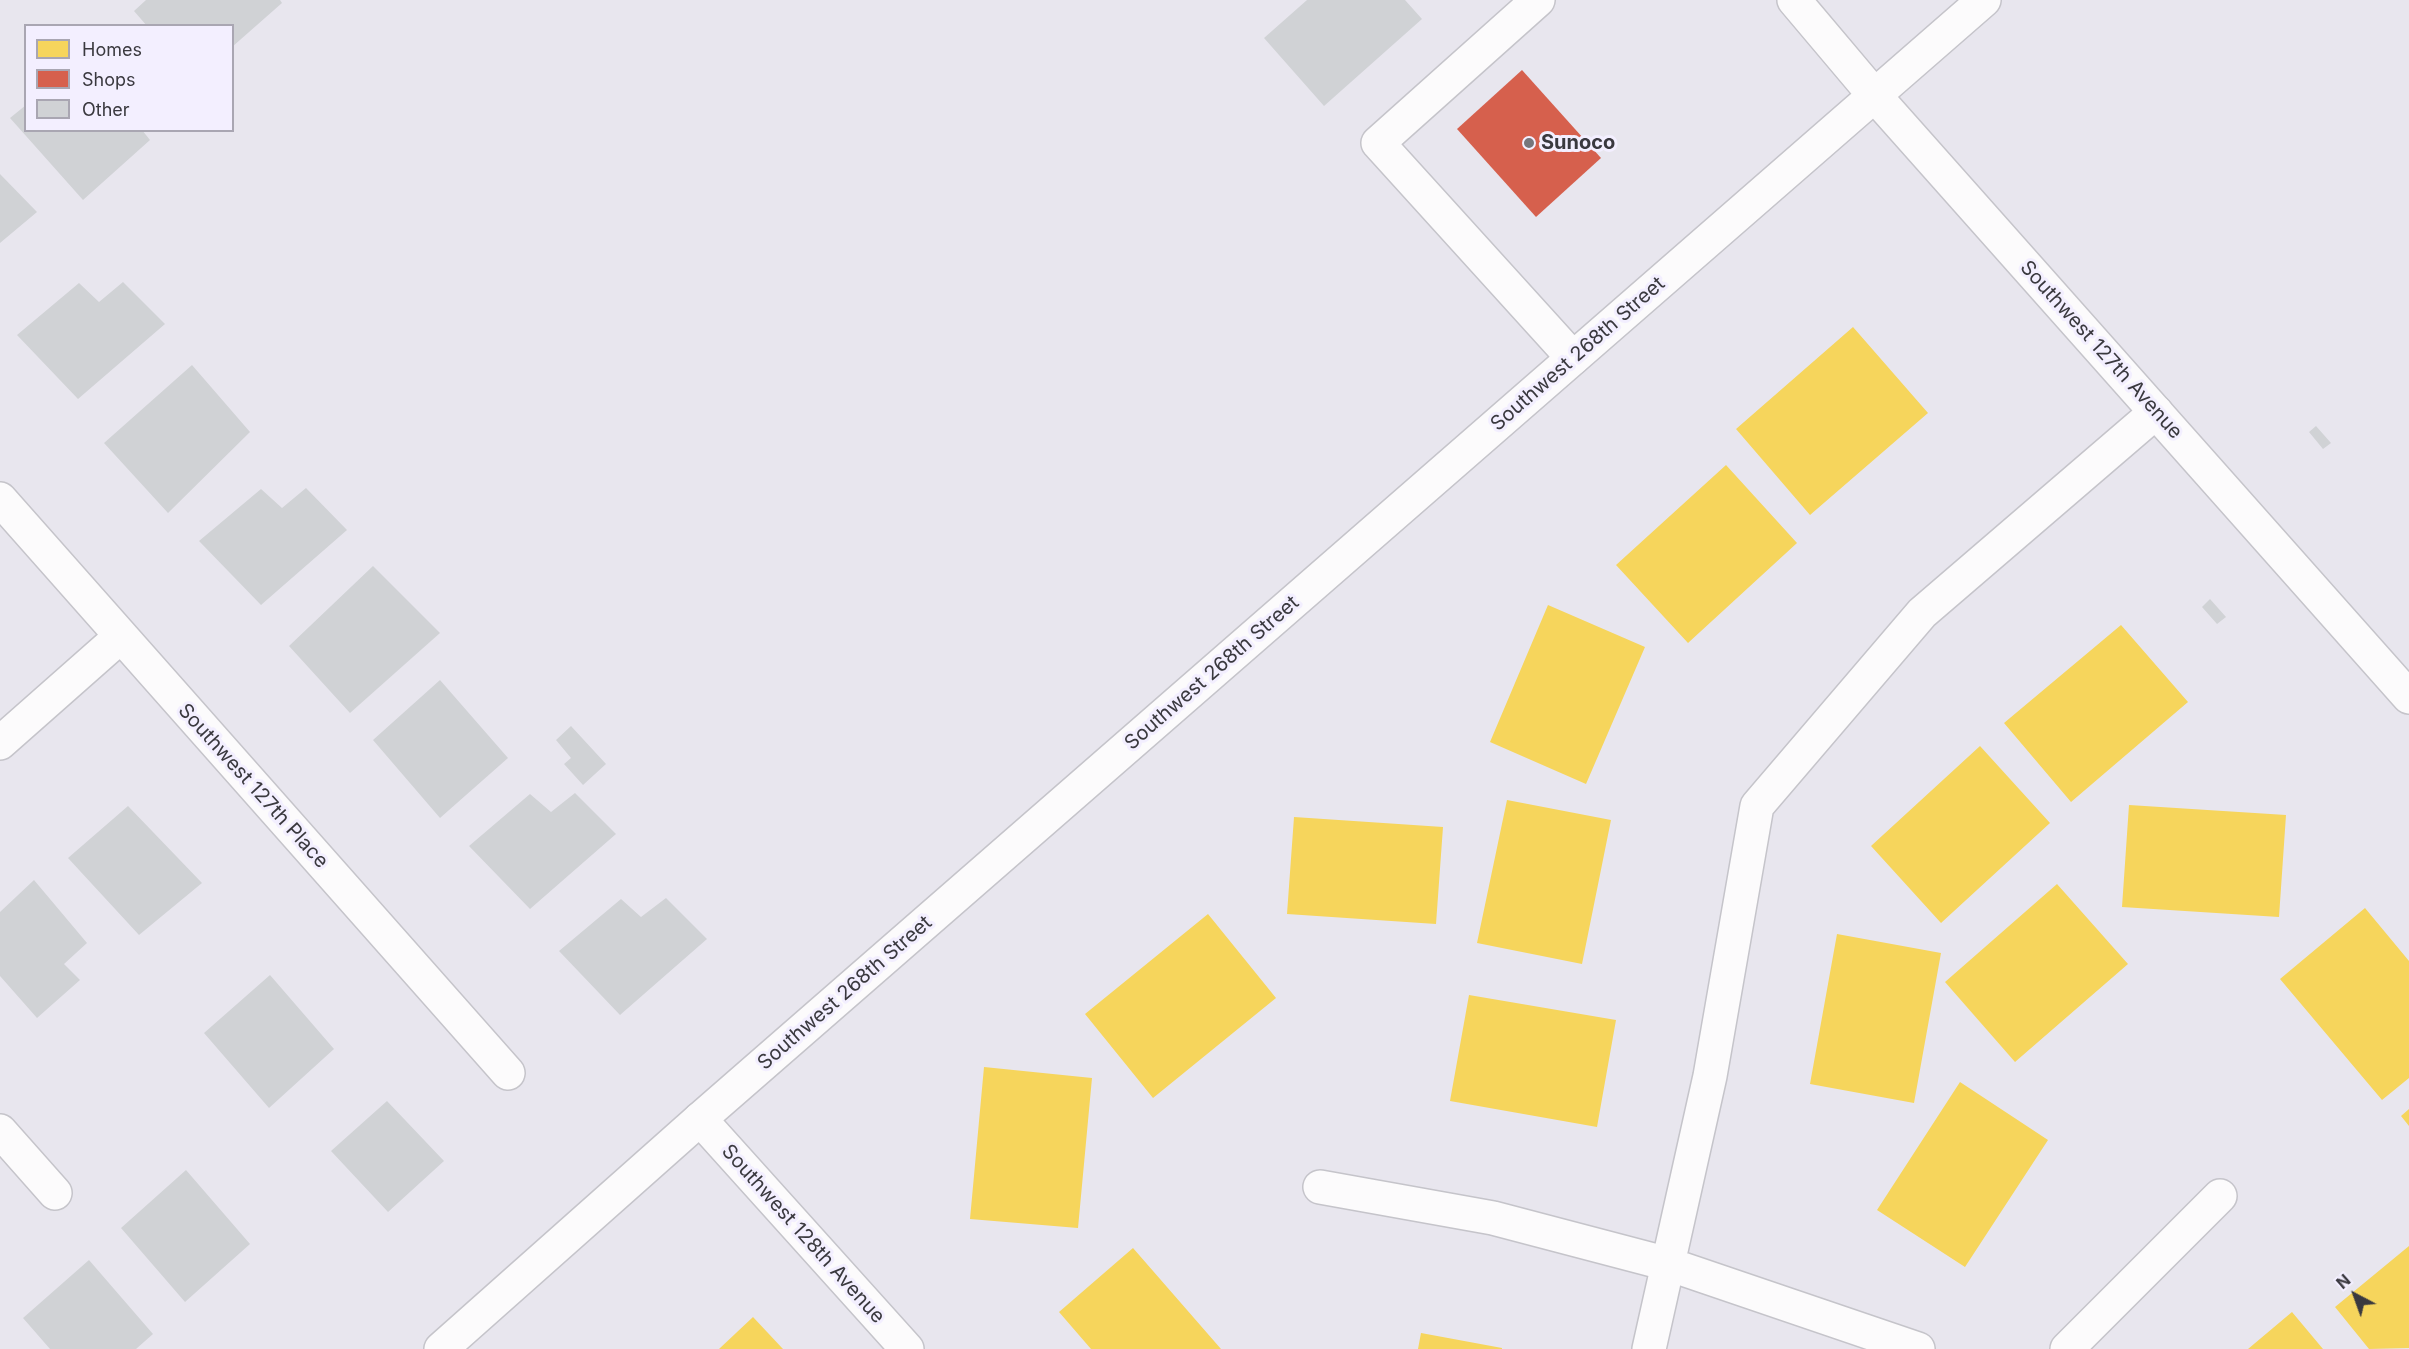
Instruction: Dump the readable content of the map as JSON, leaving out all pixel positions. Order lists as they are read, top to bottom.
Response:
{
  "streets": {
    "street": [
      "Southwest 127th Avenue",
      "Southwest 268th Street",
      "Southwest 127th Place",
      "Southwest 128th Avenue"
    ]
  },
  "crossings": [
    ["Southwest 127th Avenue", "Southwest 268th Street"],
    ["Southwest 268th Street", "Southwest 128th Avenue"]
  ],
  "places": ["Sunoco"],
  "legend": ["Homes", "Shops", "Other"],
  "north": "top left"
}
